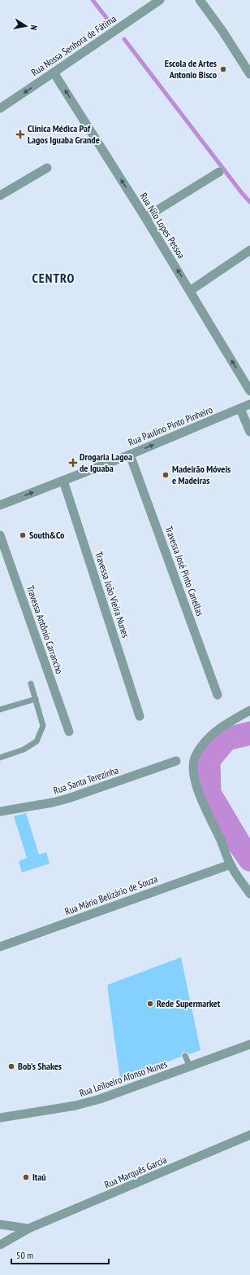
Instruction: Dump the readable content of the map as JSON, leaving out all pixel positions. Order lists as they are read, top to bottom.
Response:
{
  "streets": {
    "street": [
      "Rua Nossa Senhora de Fátima",
      "Rua Nilo Lopes Pessoa",
      "Rua Paulino Pinto Pinheiro",
      "Travessa José Pinto Canellas",
      "Travessa João Vieira Nunes",
      "Travessa Antônio Carrancho",
      "Rua Santa Terezinha",
      "Rua Mário Belizário de Souza",
      "Rua Leiloeiro Afonso Nunes",
      "Rua Marquês Garcia"
    ]
  },
  "crossings": [
    ["Rua Nossa Senhora de Fátima", "Rua Nilo Lopes Pessoa"],
    ["Rua Paulino Pinto Pinheiro", "Travessa José Pinto Canellas"],
    ["Rua Paulino Pinto Pinheiro", "Travessa João Vieira Nunes"]
  ],
  "one_way": ["Rua Nilo Lopes Pessoa", "Rua Paulino Pinto Pinheiro"],
  "districts": ["CENTRO"],
  "places": {
    "other": [
      "Escola de Artes Antonio Bisco",
      "Madeirão Móveis e Madeiras",
      "South&Co",
      "Rede Supermarket",
      "Bob's Shakes",
      "Itaú"
    ],
    "health": ["Clinica Médica Paf Lagos Iguaba Grande", "Drogaria Lagoa de Iguaba"]
  },
  "scale_bar": "50 m",
  "north": "right"
}
